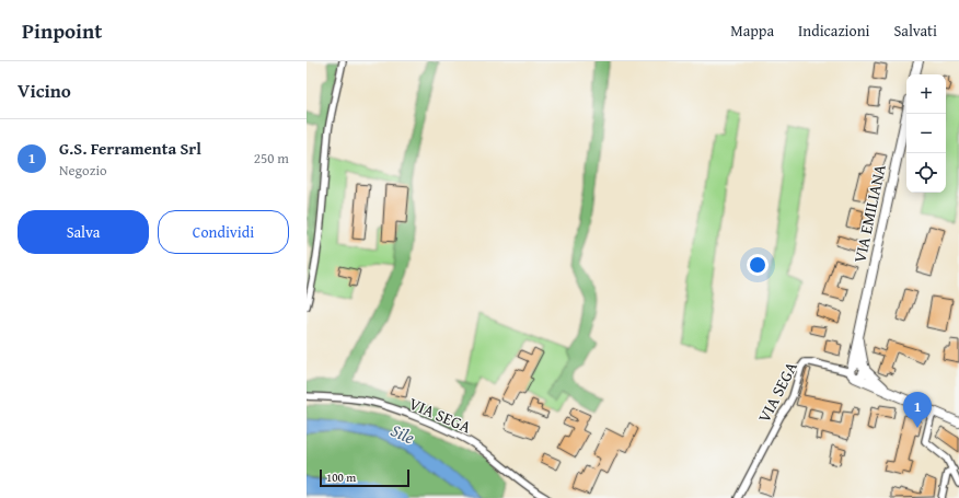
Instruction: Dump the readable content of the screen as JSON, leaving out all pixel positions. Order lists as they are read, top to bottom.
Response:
{
  "streets": {
    "main road": ["VIA EMILIANA"],
    "street": ["VIA SEGA"]
  },
  "crossings": [
    ["VIA EMILIANA", "VIA SEGA"]
  ],
  "water": ["Sile"],
  "scale_bar": "100 m",
  "page": {
    "header": "Pinpoint",
    "nav": ["Mappa", "Indicazioni", "Salvati"],
    "heading": "Vicino",
    "map_buttons": ["+", "−"],
    "list": [
      {
        "mark": "1",
        "name": "G.S. Ferramenta Srl",
        "note": "Negozio",
        "value": "250 m"
      }
    ],
    "buttons": ["Salva", "Condividi"],
    "pins": "1",
    "scale": "100 m"
  }
}
